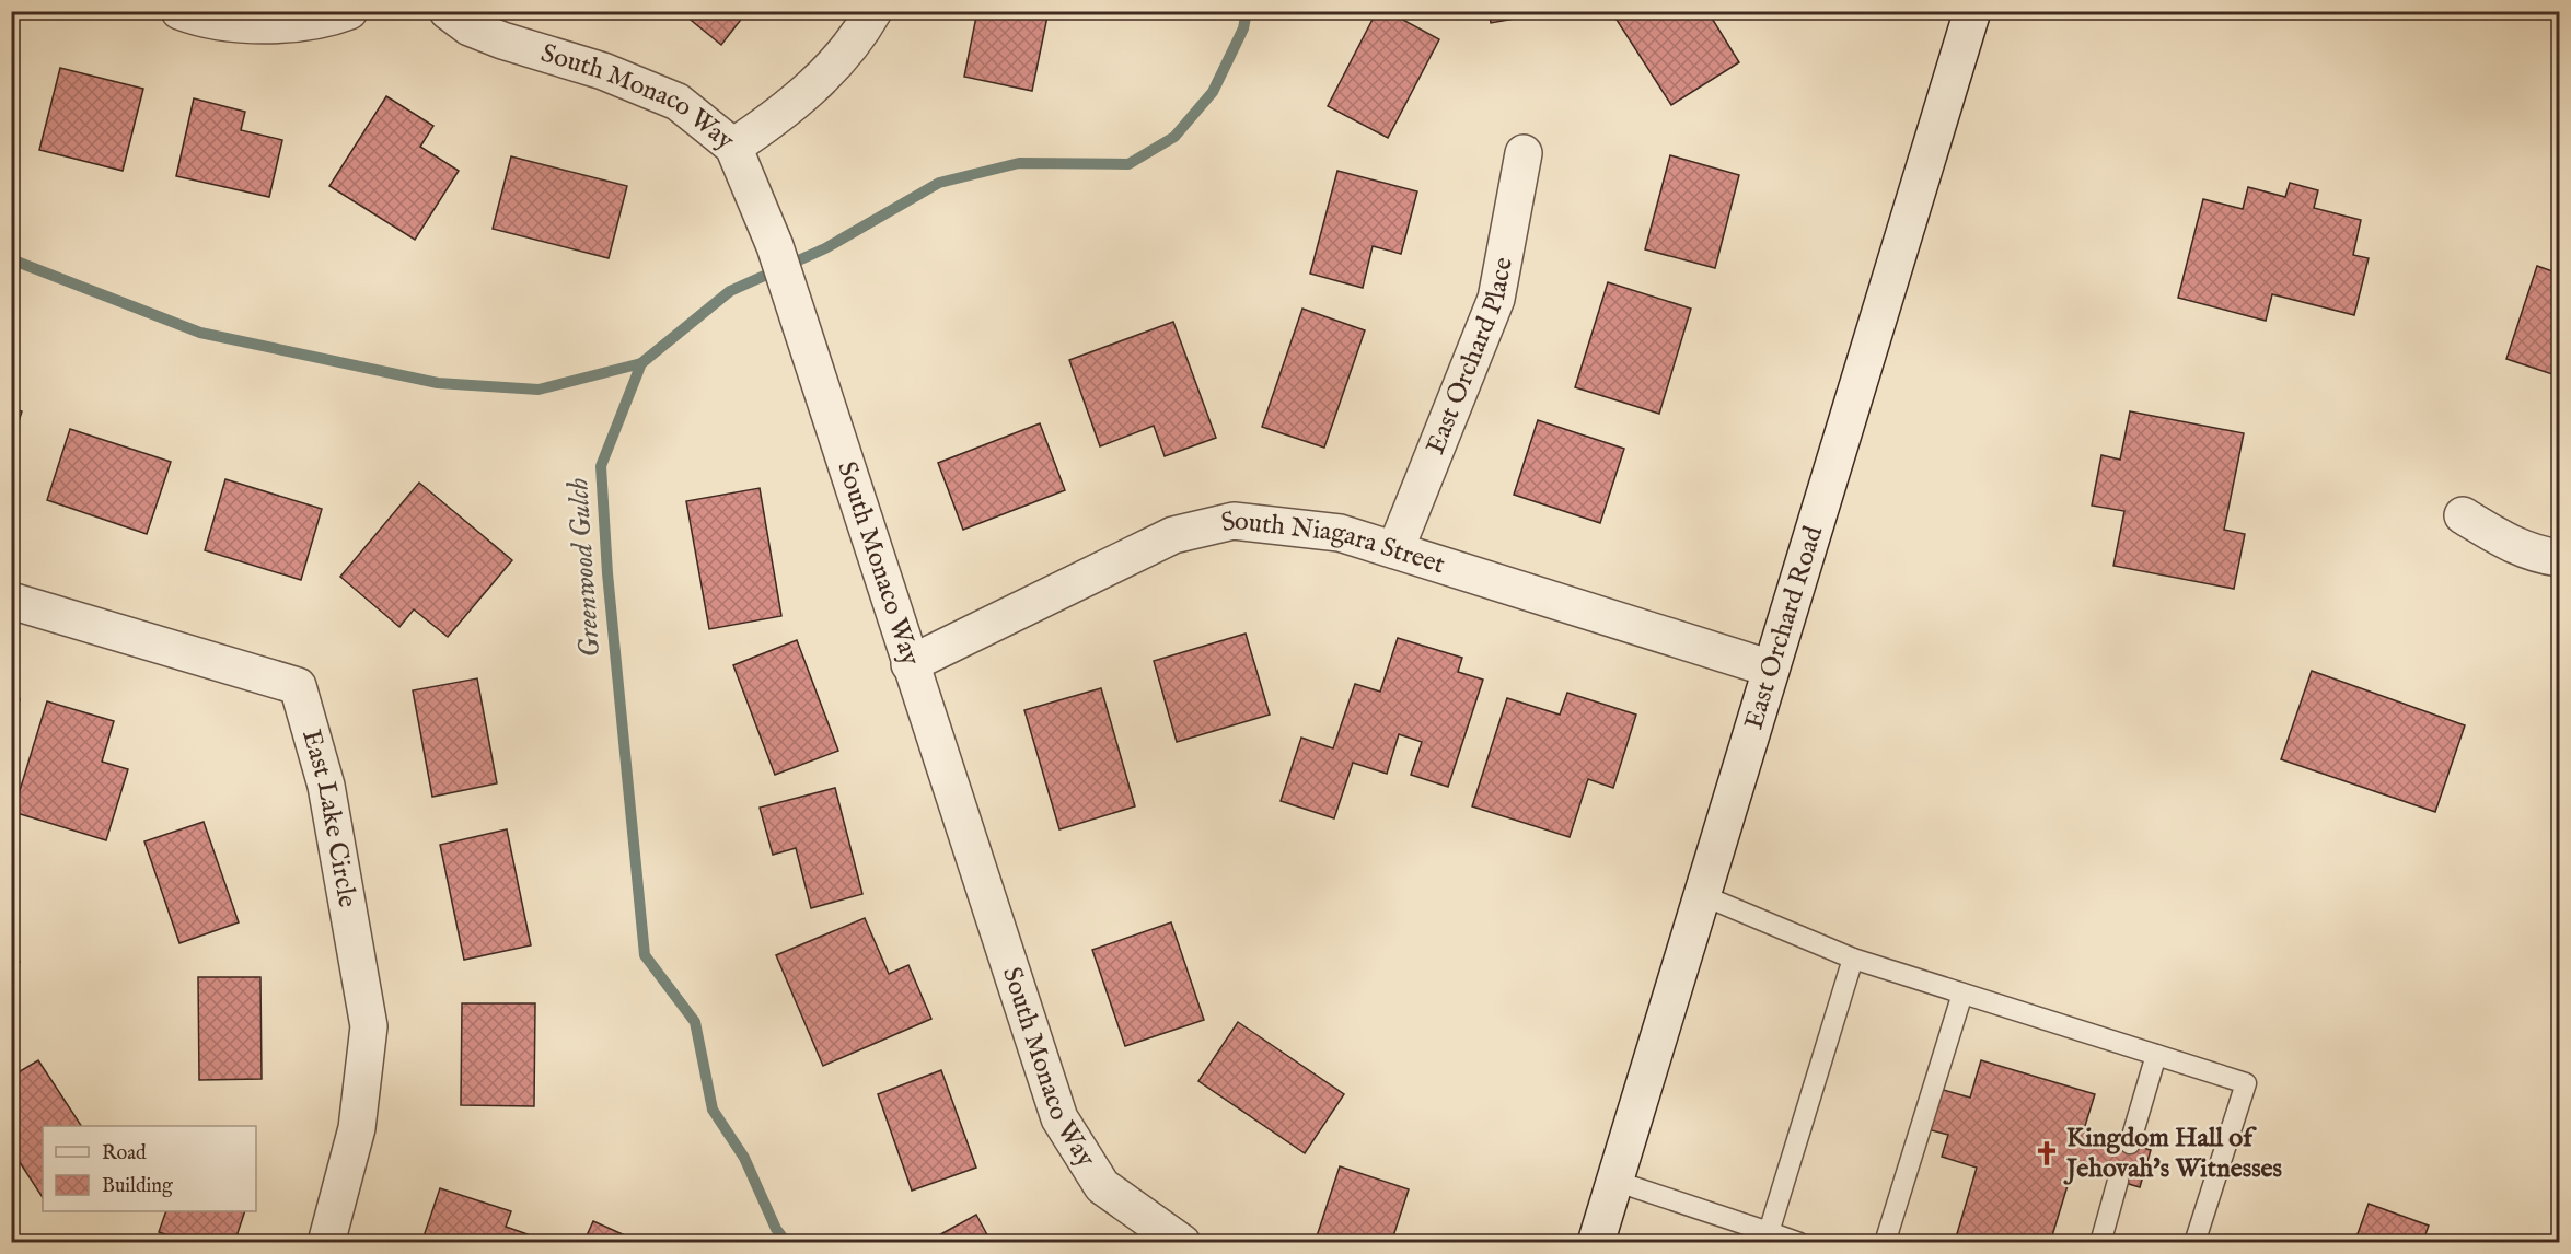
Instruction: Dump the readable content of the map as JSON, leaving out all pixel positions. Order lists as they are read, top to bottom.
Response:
{
  "streets": {
    "street": [
      "South Monaco Way",
      "East Orchard Place",
      "South Niagara Street",
      "East Orchard Road",
      "East Lake Circle"
    ]
  },
  "crossings": [
    ["South Monaco Way", "South Niagara Street"],
    ["East Orchard Place", "South Niagara Street"],
    ["South Niagara Street", "East Orchard Road"]
  ],
  "water": ["Greenwood Gulch"],
  "places": {
    "church": ["Kingdom Hall of Jehovah's Witnesses"]
  },
  "legend": ["Road", "Building"]
}
